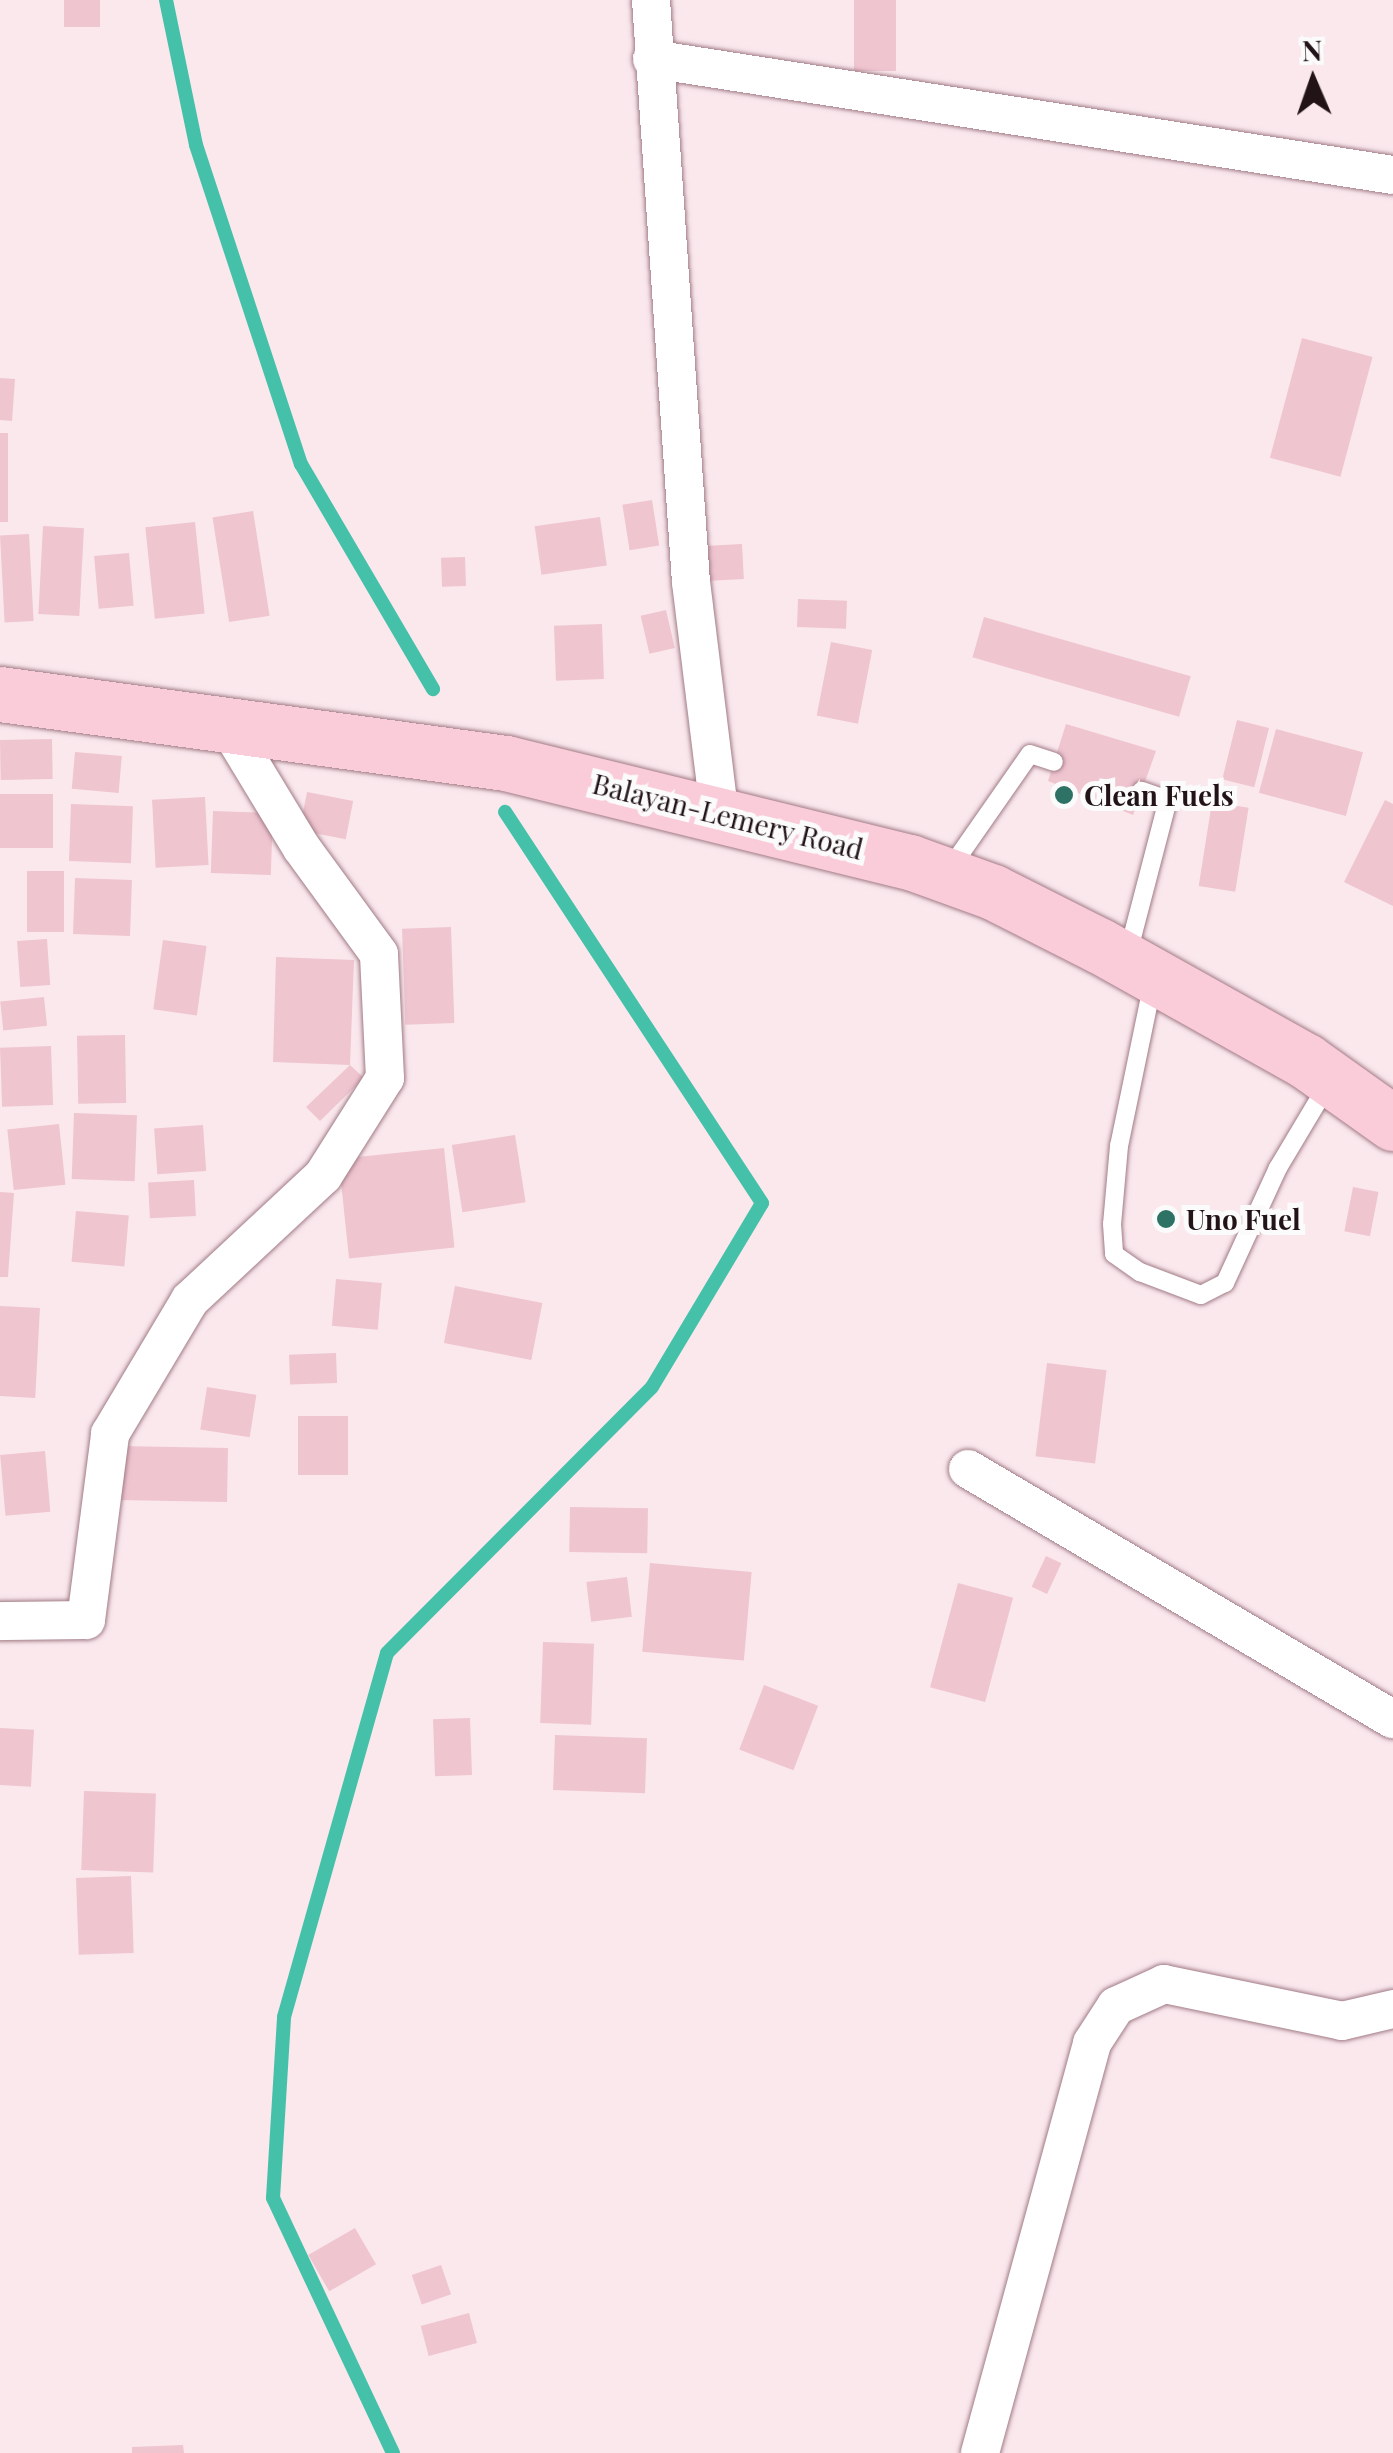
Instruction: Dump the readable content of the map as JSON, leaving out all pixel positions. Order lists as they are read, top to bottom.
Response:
{
  "streets": {
    "main road": ["Balayan-Lemery Road"]
  },
  "places": ["Clean Fuels", "Uno Fuel"],
  "north": "top"
}
